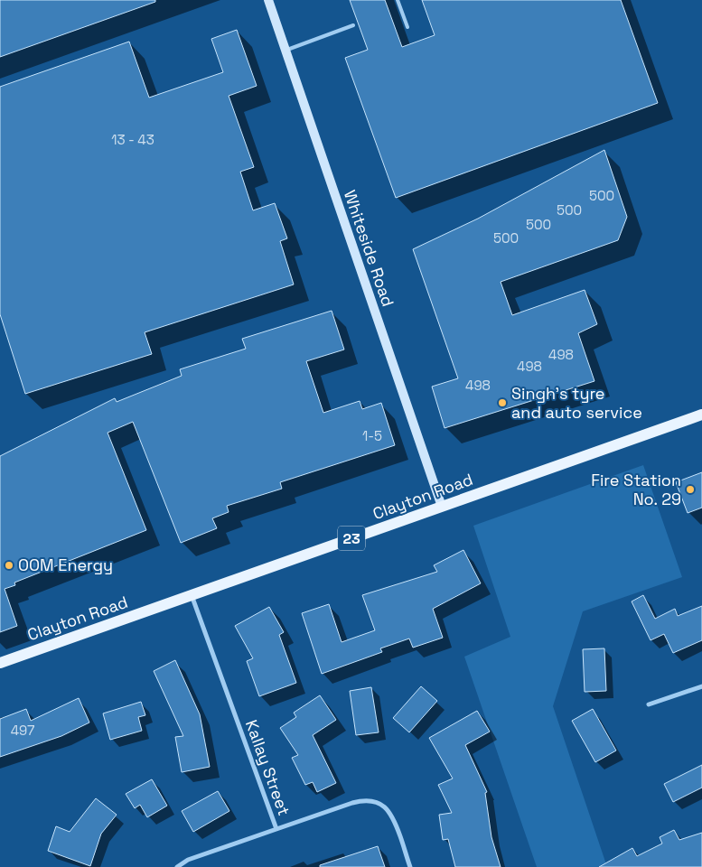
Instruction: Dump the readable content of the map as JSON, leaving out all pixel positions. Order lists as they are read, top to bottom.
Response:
{
  "streets": {
    "main road": ["Clayton Road", "23"],
    "street": ["Whiteside Road", "Kallay Street"]
  },
  "crossings": [
    ["Whiteside Road", "Clayton Road"],
    ["Clayton Road", "Kallay Street"]
  ],
  "places": ["Singh's tyre and auto service", "Fire Station No. 29", "OOM Energy"],
  "house_numbers": [
    "13 - 43",
    "500",
    "500",
    "500",
    "500",
    "498",
    "498",
    "498",
    "1-5",
    "497"
  ]
}
